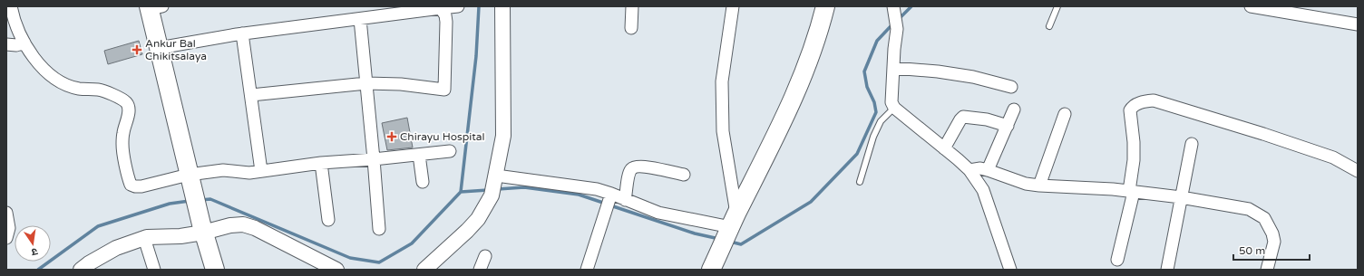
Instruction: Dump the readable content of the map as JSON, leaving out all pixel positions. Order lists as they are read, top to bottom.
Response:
{
  "places": {
    "health": ["Ankur Bal Chikitsalaya", "Chirayu Hospital"]
  },
  "scale_bar": "50 m",
  "north": "bottom"
}
